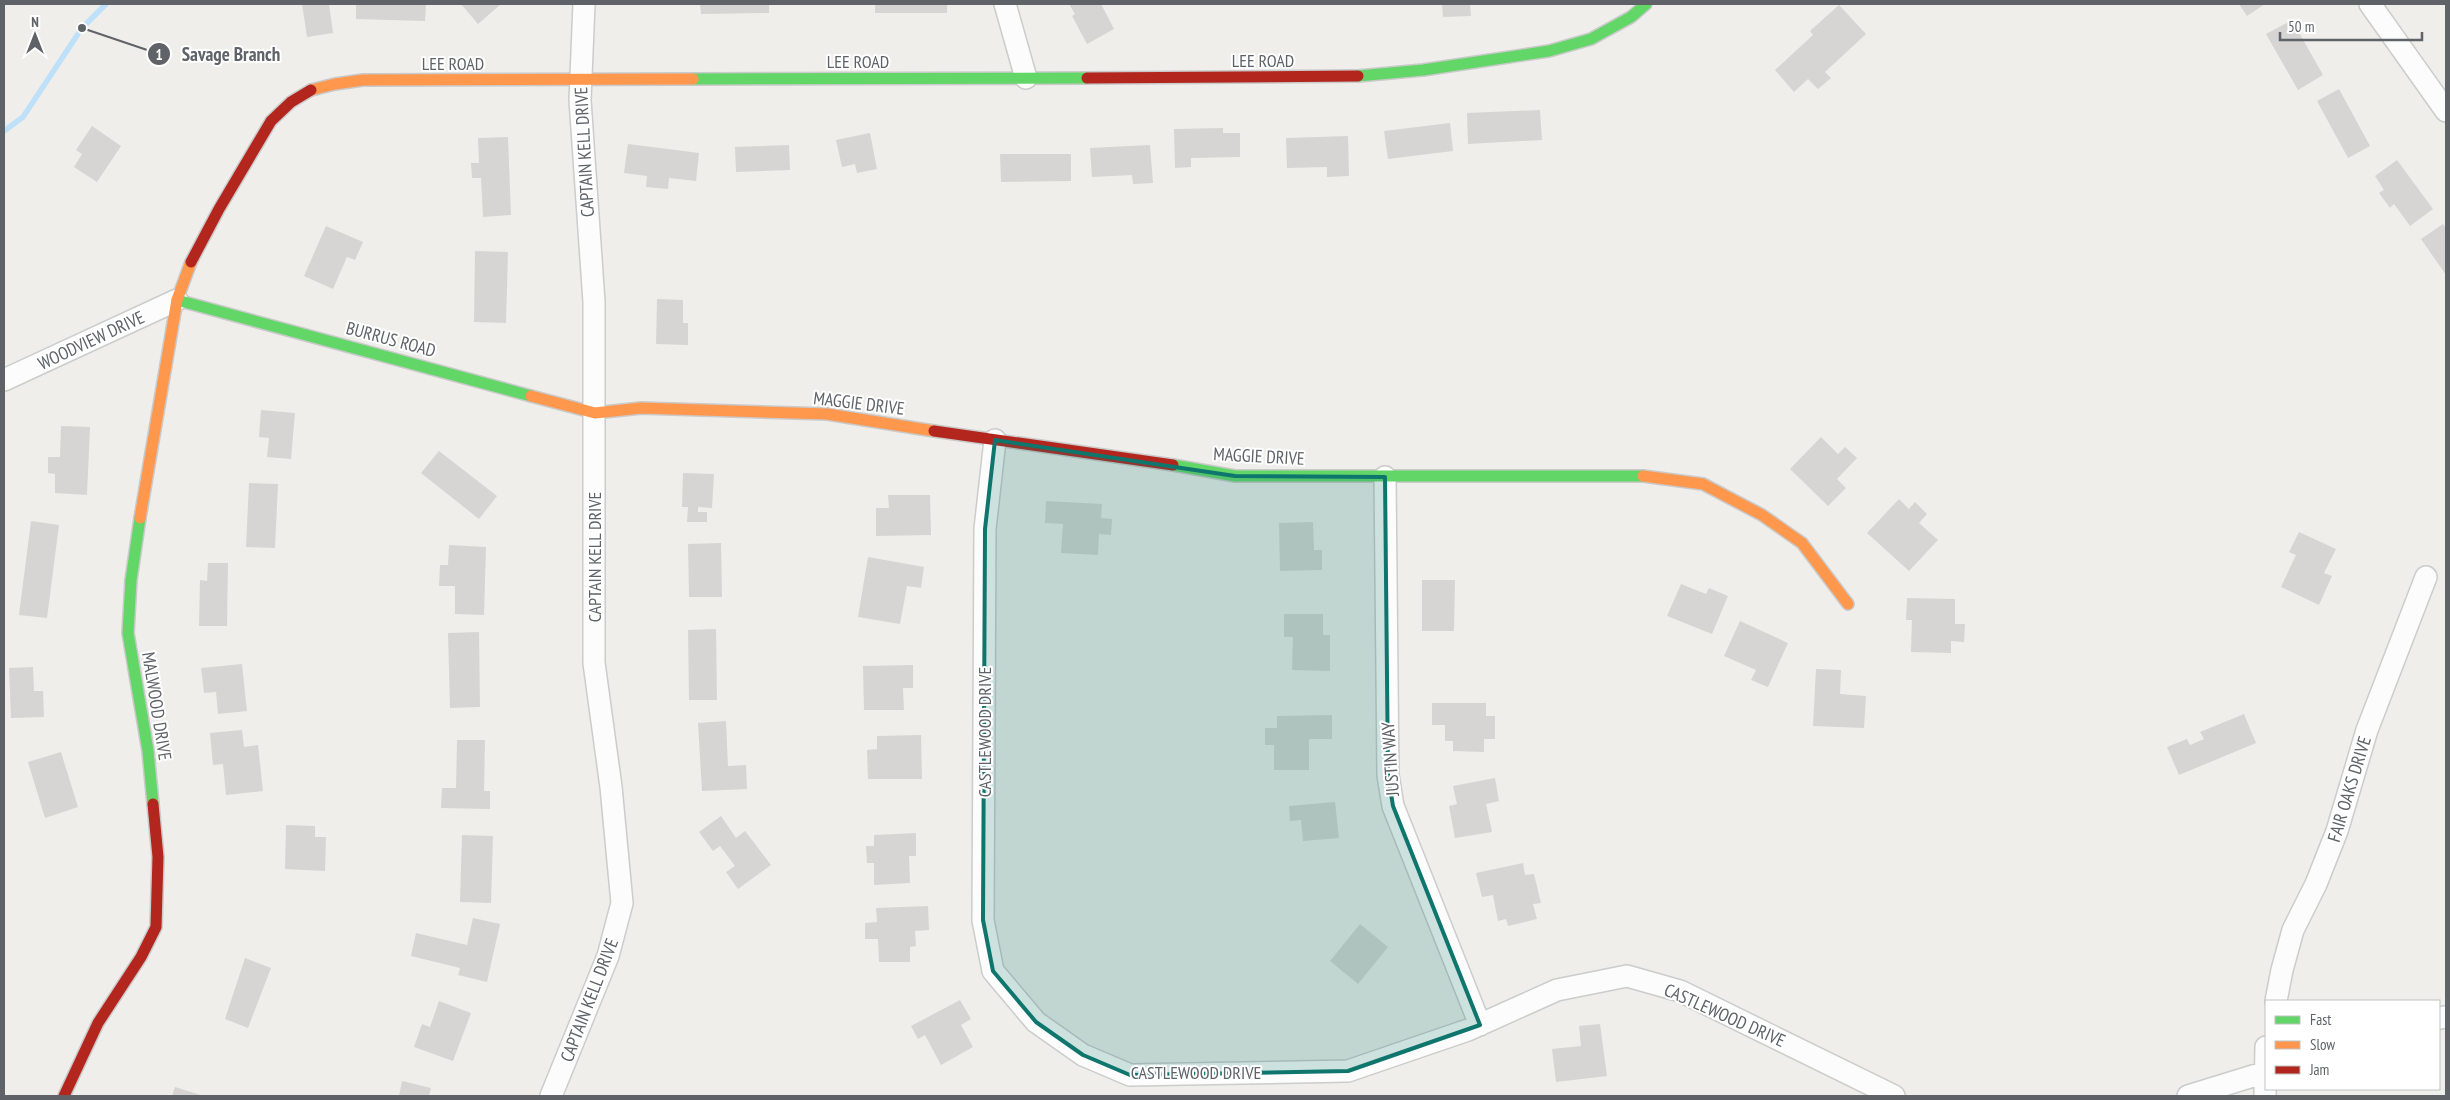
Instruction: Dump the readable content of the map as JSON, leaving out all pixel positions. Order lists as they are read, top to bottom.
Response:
{
  "streets": {
    "street": [
      "LEE ROAD",
      "CAPTAIN KELL DRIVE",
      "BURRUS ROAD",
      "WOODVIEW DRIVE",
      "MAGGIE DRIVE",
      "MALWOOD DRIVE",
      "CASTLEWOOD DRIVE",
      "JUSTIN WAY",
      "FAIR OAKS DRIVE"
    ]
  },
  "crossings": [
    ["LEE ROAD", "CAPTAIN KELL DRIVE"],
    ["LEE ROAD", "BURRUS ROAD"],
    ["LEE ROAD", "WOODVIEW DRIVE"],
    ["LEE ROAD", "MALWOOD DRIVE"],
    ["CAPTAIN KELL DRIVE", "BURRUS ROAD"],
    ["CAPTAIN KELL DRIVE", "MAGGIE DRIVE"],
    ["BURRUS ROAD", "WOODVIEW DRIVE"],
    ["BURRUS ROAD", "MAGGIE DRIVE"],
    ["BURRUS ROAD", "MALWOOD DRIVE"],
    ["WOODVIEW DRIVE", "MALWOOD DRIVE"],
    ["MAGGIE DRIVE", "CASTLEWOOD DRIVE"],
    ["MAGGIE DRIVE", "JUSTIN WAY"],
    ["CASTLEWOOD DRIVE", "JUSTIN WAY"]
  ],
  "places": ["Savage Branch"],
  "legend": ["Fast", "Slow", "Jam"],
  "scale_bar": "50 m",
  "north": "top"
}
